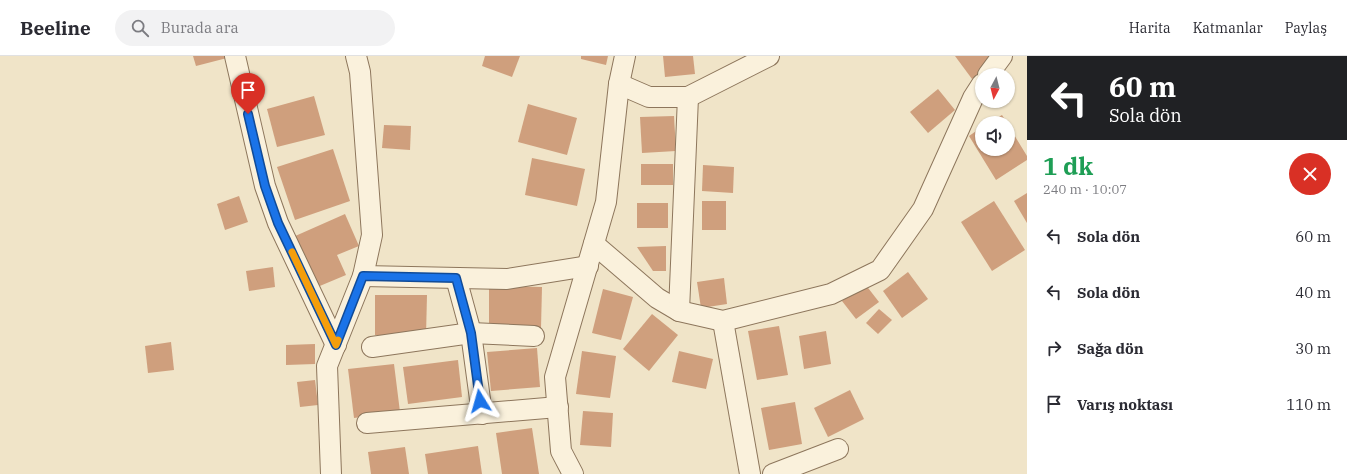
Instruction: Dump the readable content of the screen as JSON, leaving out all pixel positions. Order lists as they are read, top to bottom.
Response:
{
  "north": "bottom",
  "page": {
    "header": "Beeline",
    "search": "Burada ara",
    "nav": ["Harita", "Katmanlar", "Paylaş"],
    "turn": ["60 m", "Sola dön"],
    "heading": ["1 dk", "240 m · 10:07"],
    "list": [
      {
        "name": "Sola dön",
        "value": "60 m"
      },
      {
        "name": "Sola dön",
        "value": "40 m"
      },
      {
        "name": "Sağa dön",
        "value": "30 m"
      },
      {
        "name": "Varış noktası",
        "value": "110 m"
      }
    ]
  }
}
